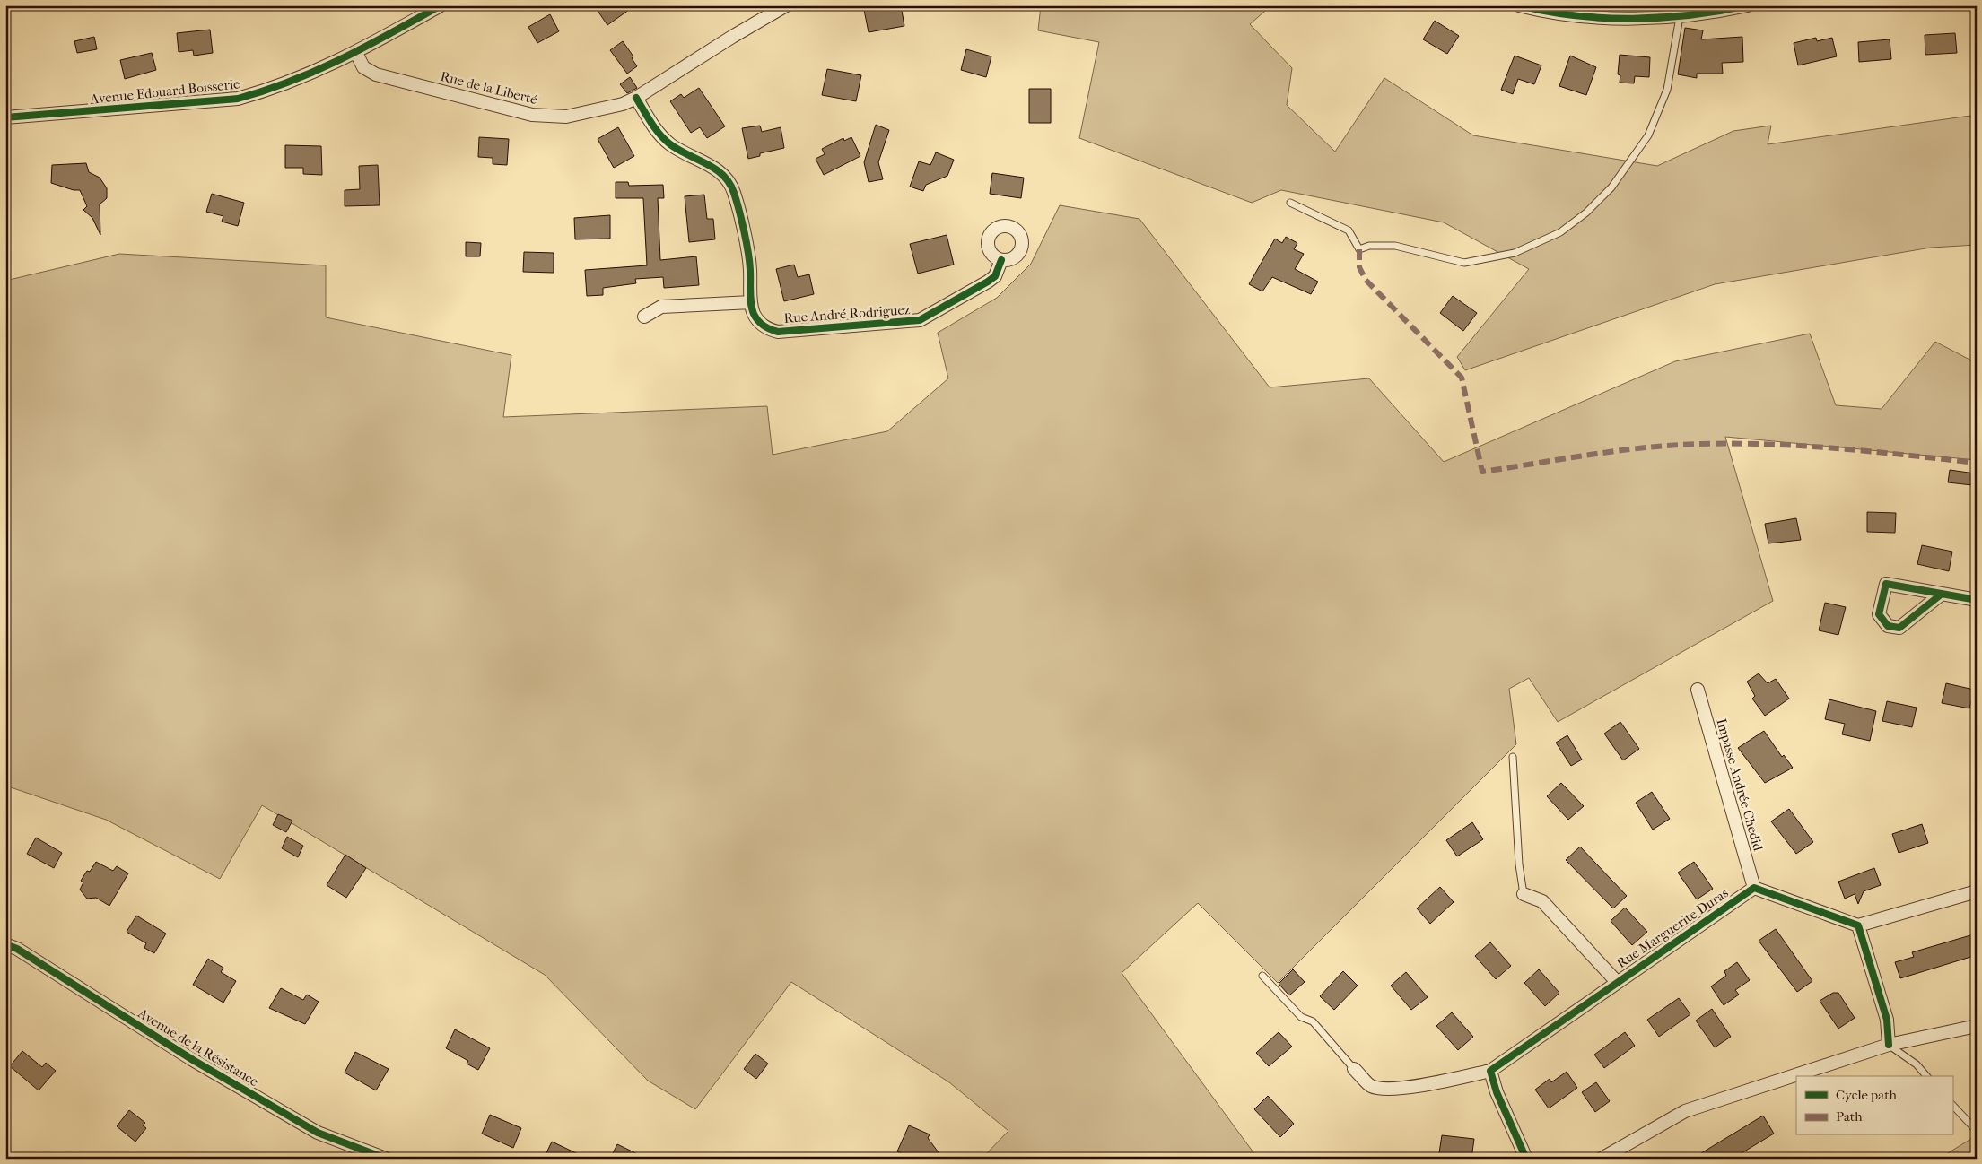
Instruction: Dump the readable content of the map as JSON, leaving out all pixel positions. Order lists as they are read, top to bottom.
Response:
{
  "streets": {
    "street": [
      "Rue de la Liberté",
      "Avenue Edouard Boisserie",
      "Rue André Rodriguez",
      "Impasse Andrée Chedid",
      "Rue Marguerite Duras",
      "Avenue de la Résistance"
    ]
  },
  "crossings": [
    ["Rue de la Liberté", "Avenue Edouard Boisserie"],
    ["Rue de la Liberté", "Rue André Rodriguez"],
    ["Impasse Andrée Chedid", "Rue Marguerite Duras"]
  ],
  "legend": ["Cycle path", "Path"]
}
